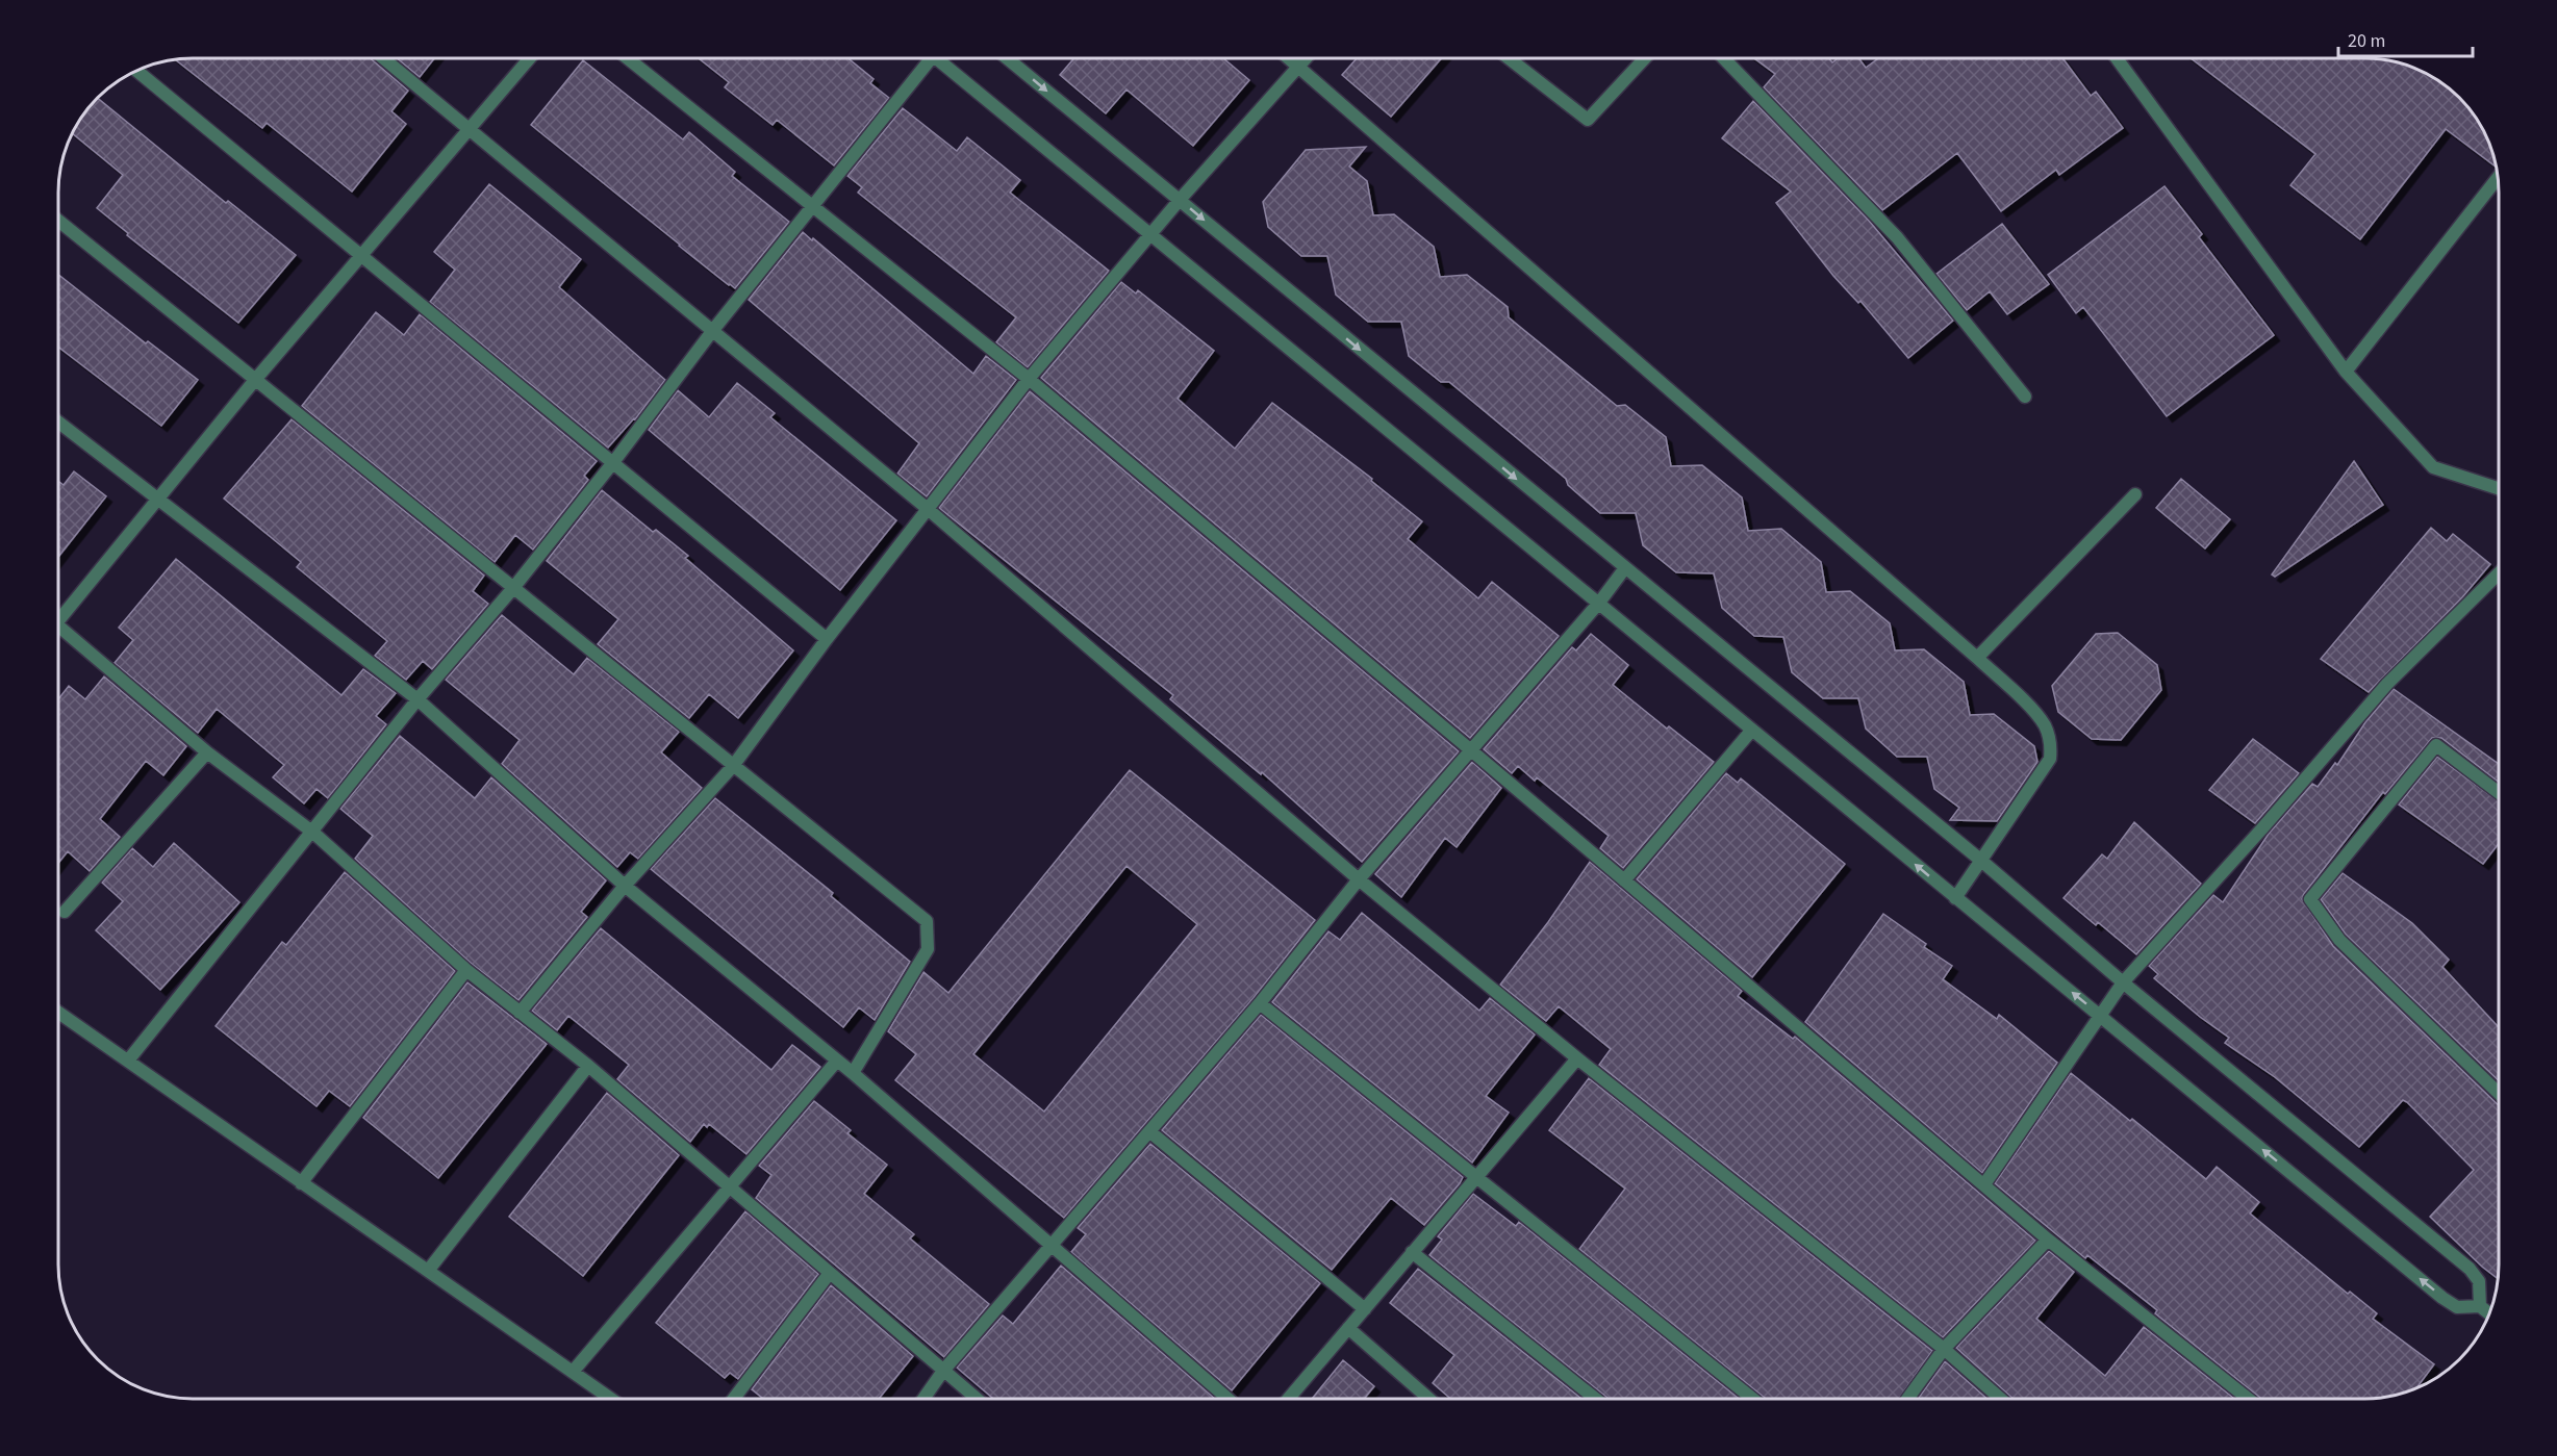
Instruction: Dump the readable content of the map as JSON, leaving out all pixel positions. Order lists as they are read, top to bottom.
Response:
{
  "scale_bar": "20 m"
}
